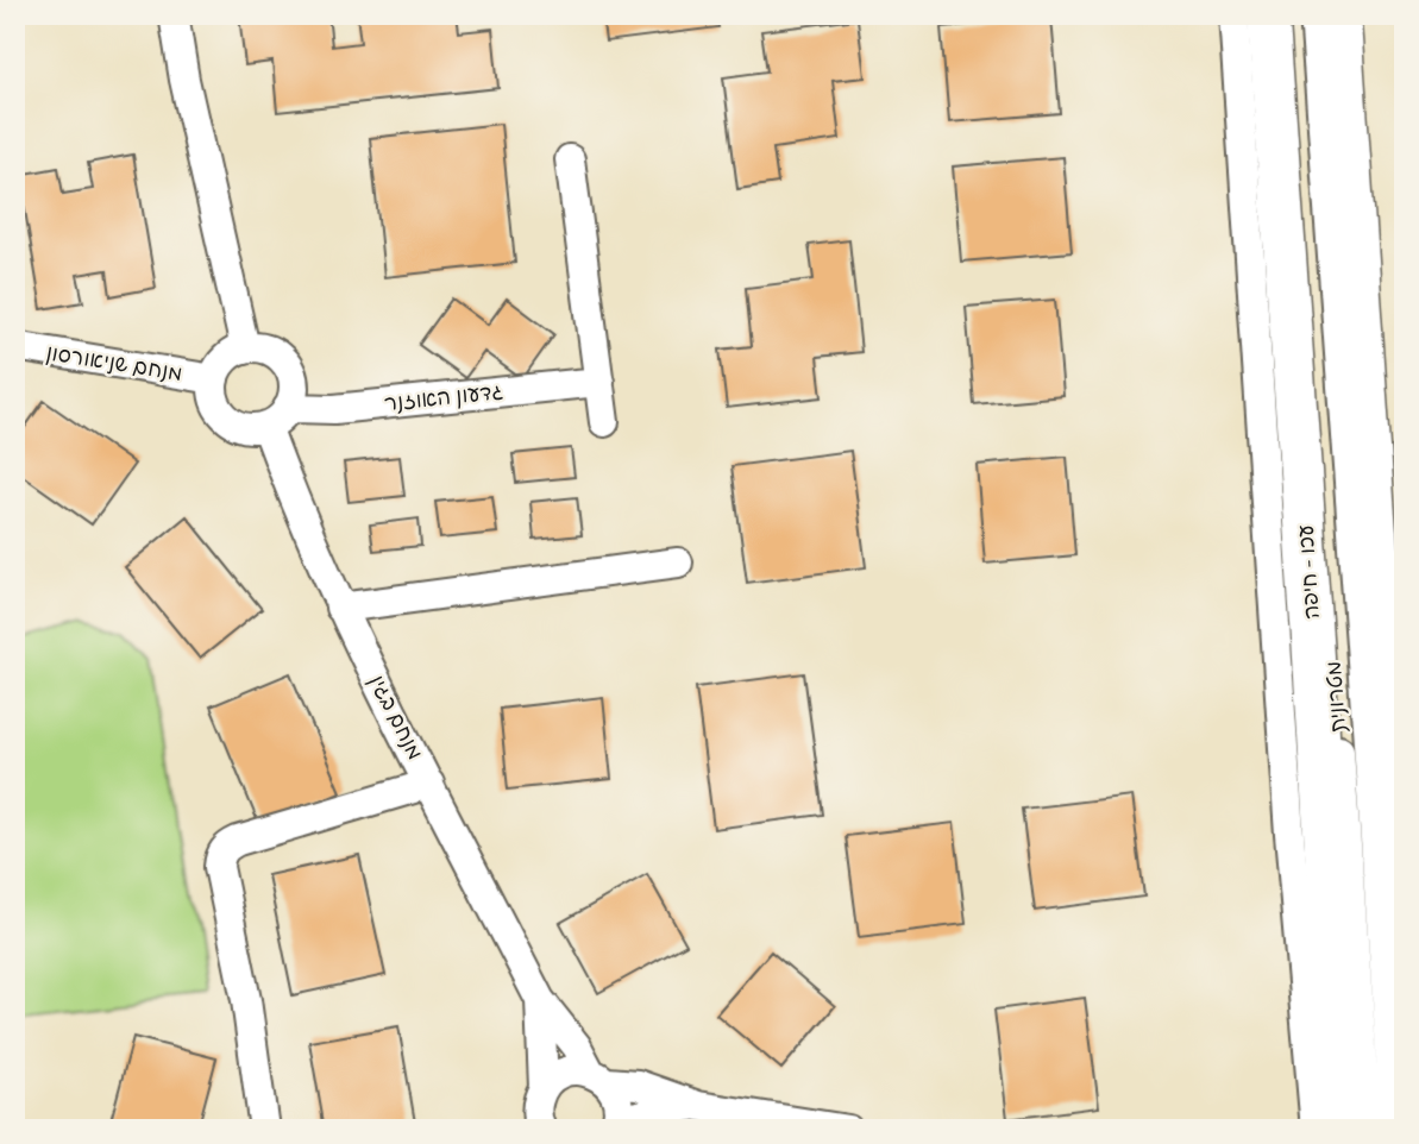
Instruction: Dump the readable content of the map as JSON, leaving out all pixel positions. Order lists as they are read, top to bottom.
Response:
{
  "streets": {
    "highway": ["עכו - חיפה"],
    "street": [
      "מנחם שניאורסון",
      "גדעון האוזנר",
      "מטרונית",
      "מנחם בגין"
    ]
  },
  "crossings": [
    ["מנחם שניאורסון", "גדעון האוזנר"],
    ["מנחם שניאורסון", "מנחם בגין"],
    ["גדעון האוזנר", "מנחם בגין"]
  ]
}
